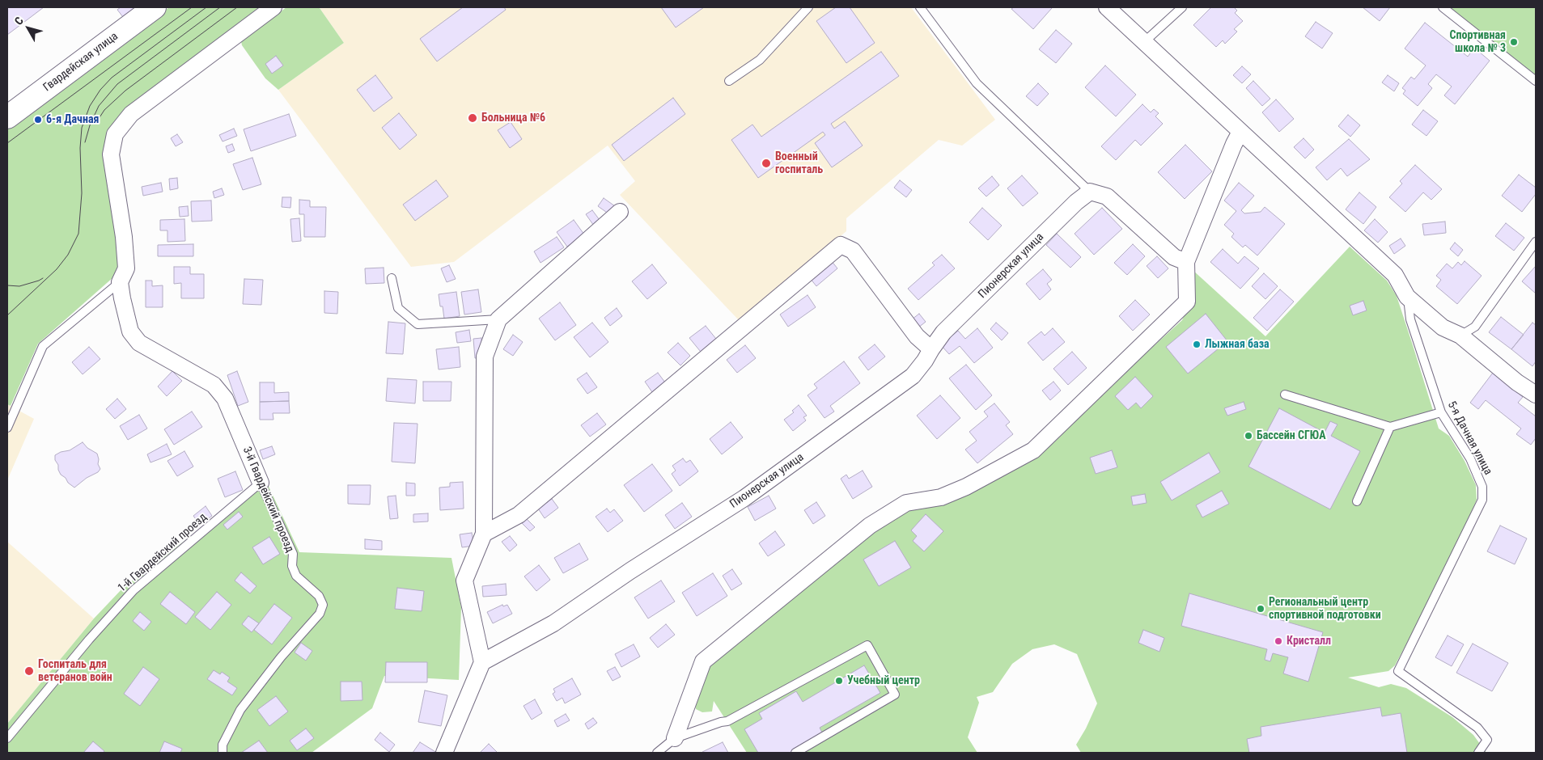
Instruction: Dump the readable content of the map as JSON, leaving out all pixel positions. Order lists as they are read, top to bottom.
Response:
{
  "streets": {
    "street": ["Гвардейская улица", "Пионерская улица", "3-й Гвардейский проезд"],
    "lane": ["5-я Дачная улица", "1-й Гвардейский проезд"]
  },
  "crossings": [
    ["3-й Гвардейский проезд", "1-й Гвардейский проезд"]
  ],
  "places": [
    "Спортивная школа № 3",
    "Больница №6",
    "6-я Дачная",
    "Военный госпиталь",
    "Лыжная база",
    "Бассейн СГЮА",
    "Региональный центр спортивной подготовки",
    "Кристалл",
    "Госпиталь для ветеранов войн",
    "Учебный центр"
  ],
  "north": "top left"
}
